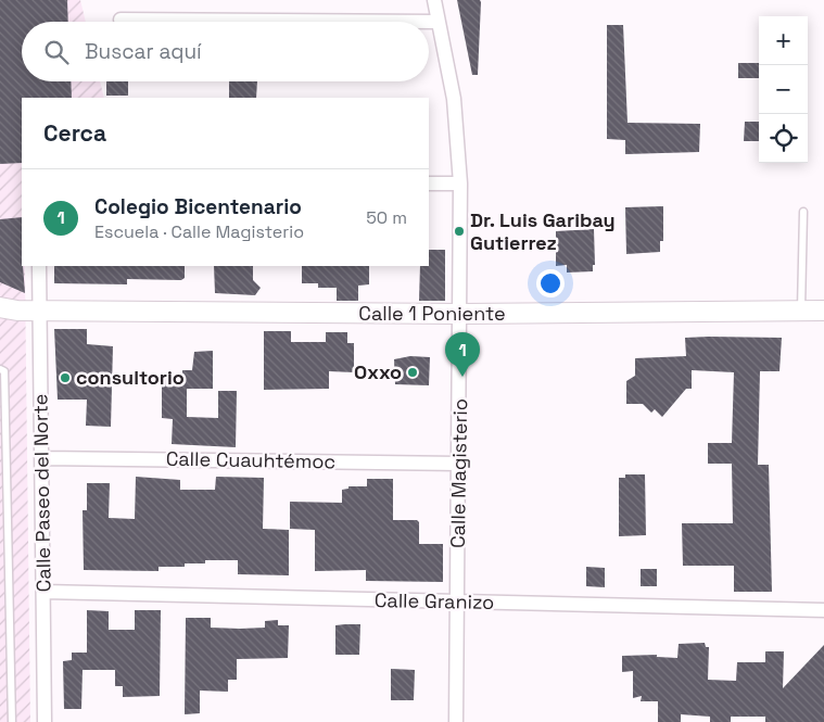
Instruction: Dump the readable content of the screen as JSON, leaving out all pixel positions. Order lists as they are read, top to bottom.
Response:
{
  "streets": {
    "main road": ["Calle 1 Poniente"],
    "street": [
      "Calle Cuauhtémoc",
      "Calle Magisterio",
      "Calle Paseo del Norte",
      "Calle Granizo"
    ]
  },
  "crossings": [
    ["Calle 1 Poniente", "Calle Magisterio"],
    ["Calle 1 Poniente", "Calle Paseo del Norte"],
    ["Calle Cuauhtémoc", "Calle Magisterio"],
    ["Calle Cuauhtémoc", "Calle Paseo del Norte"],
    ["Calle Magisterio", "Calle Granizo"],
    ["Calle Paseo del Norte", "Calle Granizo"]
  ],
  "places": ["Dr. Luis Garibay Gutierrez", "Oxxo", "consultorio"],
  "page": {
    "map_buttons": ["+", "−"],
    "search": "Buscar aquí",
    "heading": "Cerca",
    "list": [
      {
        "mark": "1",
        "name": "Colegio Bicentenario",
        "note": "Escuela · Calle Magisterio",
        "value": "50 m"
      }
    ],
    "pins": "1"
  }
}
